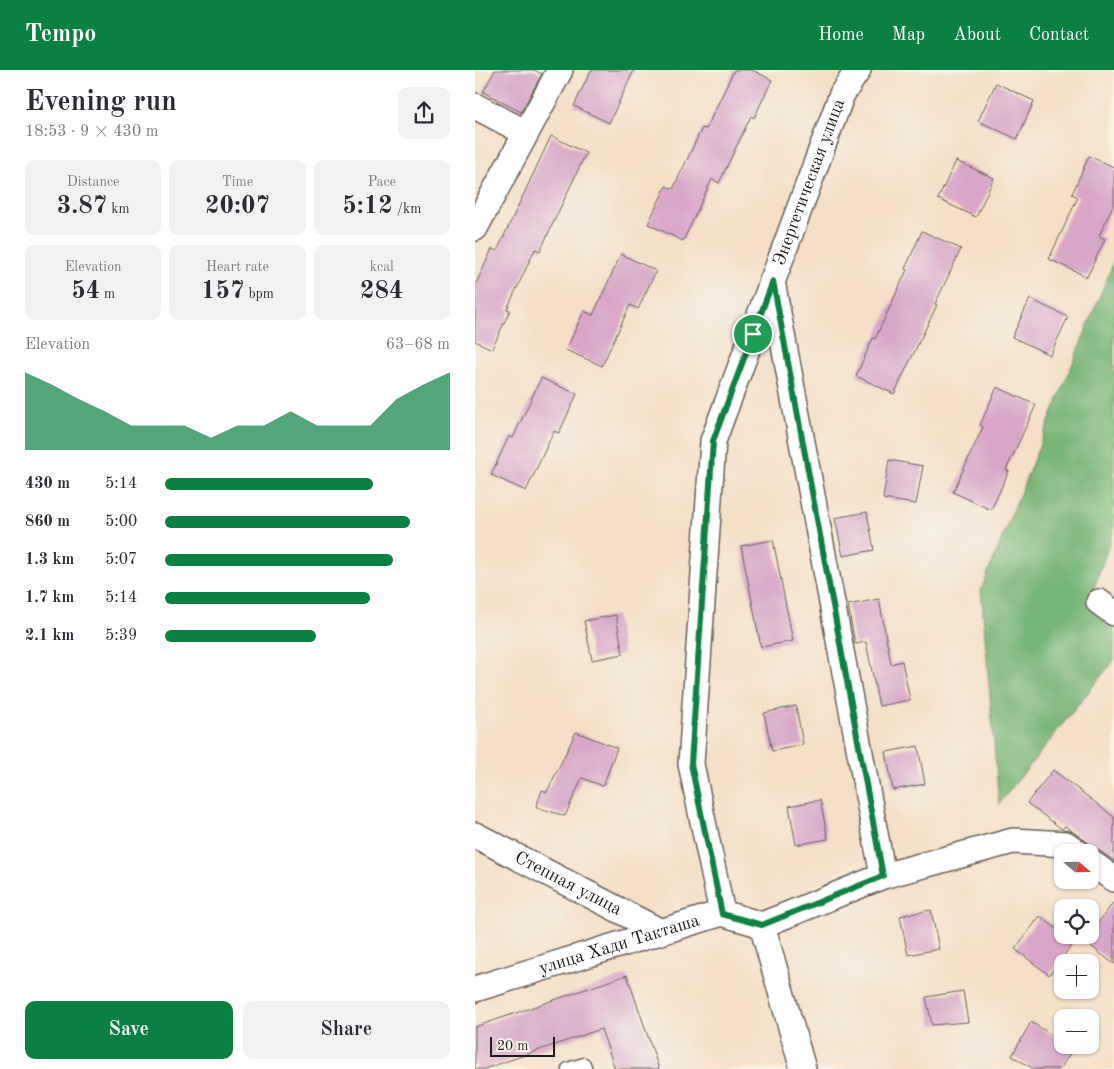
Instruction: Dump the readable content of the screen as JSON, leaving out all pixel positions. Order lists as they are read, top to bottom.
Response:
{
  "streets": {
    "street": ["Энергетическая улица", "Степная улица", "улица Хади Такташа"]
  },
  "crossings": [
    ["Энергетическая улица", "улица Хади Такташа"],
    ["Степная улица", "улица Хади Такташа"]
  ],
  "scale_bar": "20 m",
  "north": "right",
  "page": {
    "header": "Tempo",
    "nav": [
      "Home",
      "Map",
      "About",
      "Contact"
    ],
    "heading": ["Evening run", "18:53 · 9 × 430 m"],
    "stats": [
      ["Distance", "3.87 km"],
      ["Time", "20:07"],
      ["Pace", "5:12 /km"],
      ["Elevation", "54 m"],
      ["Heart rate", "157 bpm"],
      ["kcal", "284"]
    ],
    "chart": ["Elevation", "63–68 m"],
    "list": [
      {
        "name": "430 m",
        "note": "5:14"
      },
      {
        "name": "860 m",
        "note": "5:00"
      },
      {
        "name": "1.3 km",
        "note": "5:07"
      },
      {
        "name": "1.7 km",
        "note": "5:14"
      },
      {
        "name": "2.1 km",
        "note": "5:39"
      }
    ],
    "map_buttons": ["+", "−"],
    "buttons": ["Save", "Share"],
    "scale": "20 m"
  }
}
